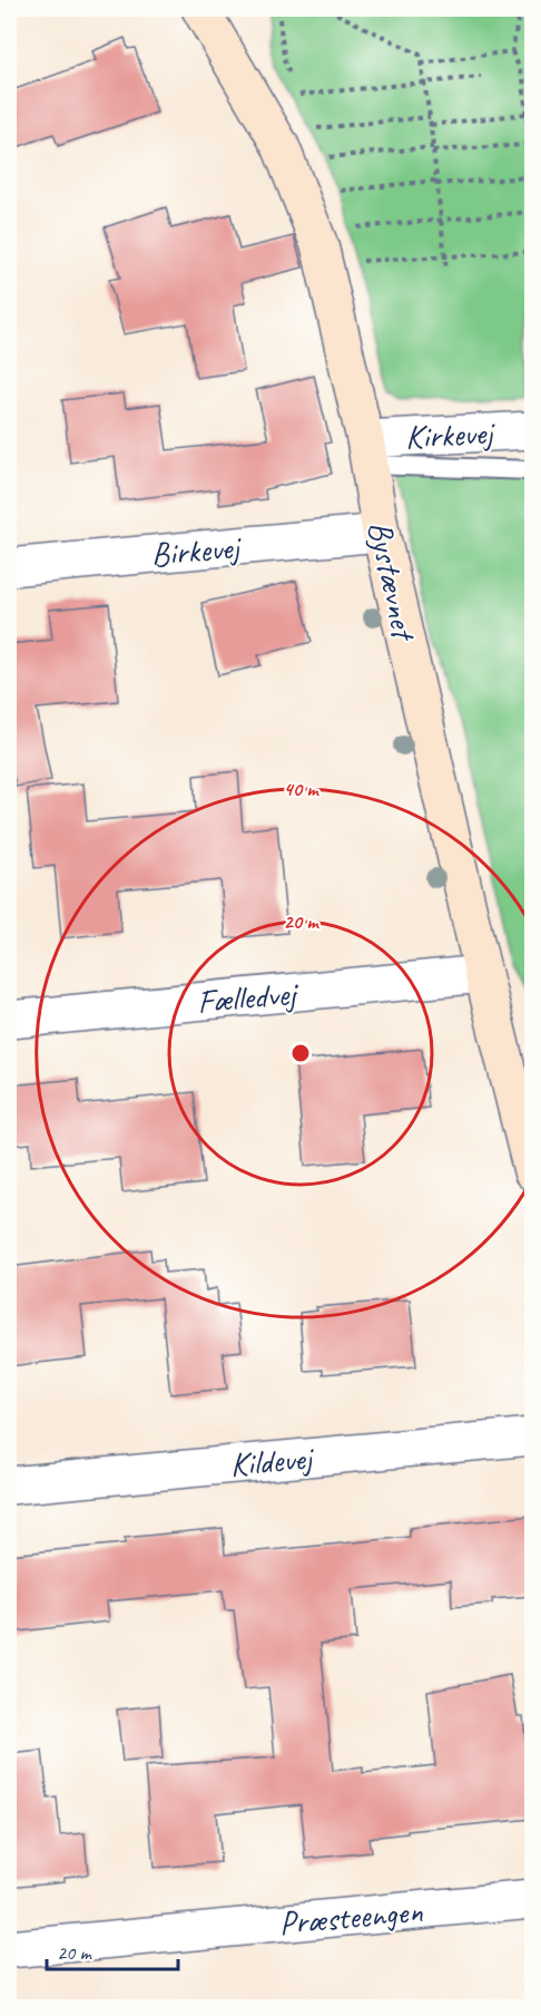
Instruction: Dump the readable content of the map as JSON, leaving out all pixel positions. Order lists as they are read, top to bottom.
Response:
{
  "streets": {
    "street": [
      "Kirkevej",
      "Birkevej",
      "Bystævnet",
      "Fælledvej",
      "Kildevej",
      "Præsteengen"
    ]
  },
  "crossings": [
    ["Kirkevej", "Bystævnet"],
    ["Birkevej", "Bystævnet"],
    ["Bystævnet", "Fælledvej"]
  ],
  "scale_bar": "20 m",
  "rings": ["40 m", "20 m"]
}
